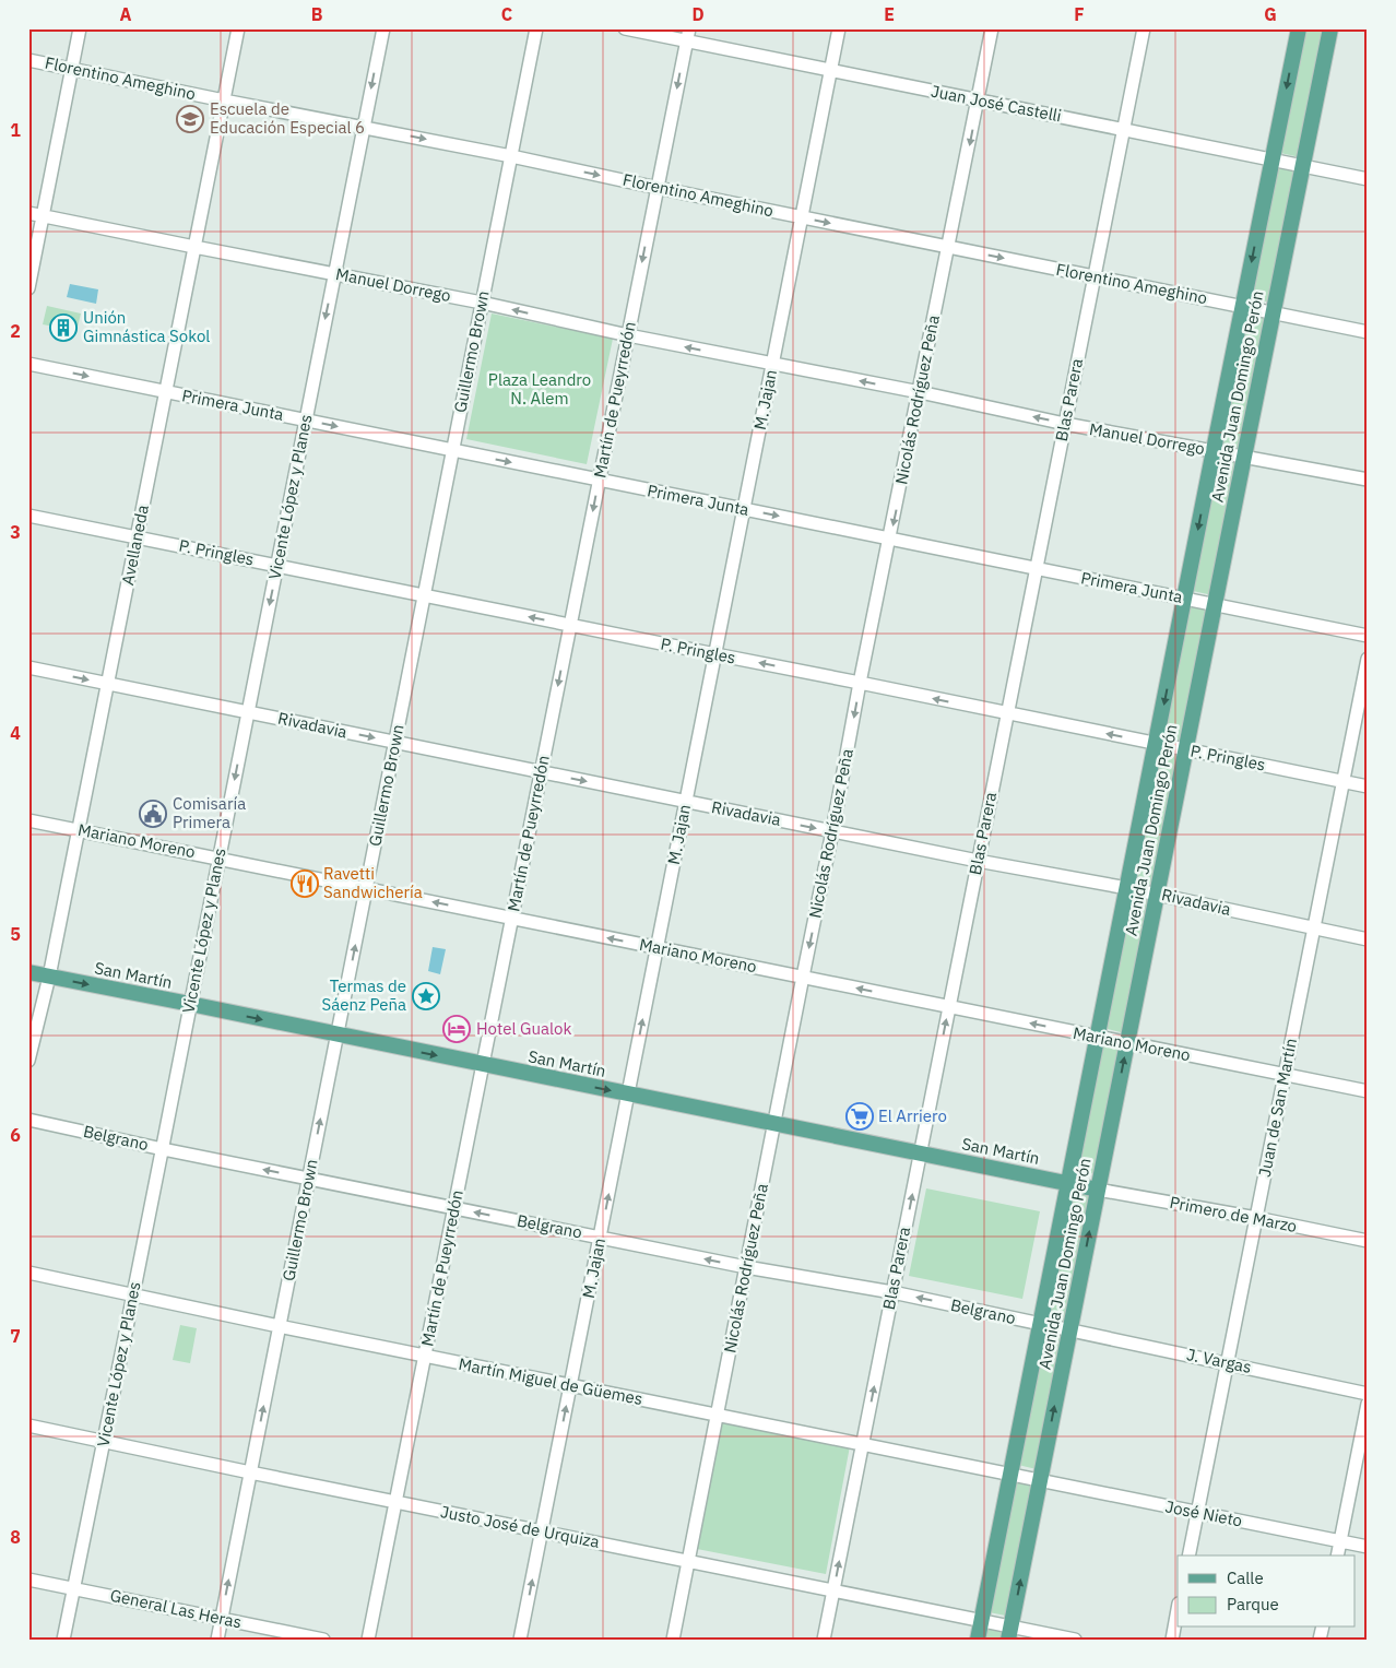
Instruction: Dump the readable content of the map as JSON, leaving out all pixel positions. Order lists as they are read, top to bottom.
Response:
{
  "streets": {
    "main road": ["Avenida Juan Domingo Perón", "San Martín"],
    "street": [
      "Florentino Ameghino",
      "Juan José Castelli",
      "Manuel Dorrego",
      "Guillermo Brown",
      "Martín de Pueyrredón",
      "M. Jajan",
      "Nicolás Rodríguez Peña",
      "Blas Parera",
      "Primera Junta",
      "Vicente López y Planes",
      "Avellaneda",
      "P. Pringles",
      "Rivadavia",
      "Mariano Moreno",
      "Juan de San Martín",
      "Belgrano",
      "Primero de Marzo",
      "J. Vargas",
      "Martín Miguel de Güemes",
      "José Nieto",
      "Justo José de Urquiza",
      "General Las Heras"
    ]
  },
  "crossings": [
    ["Florentino Ameghino", "Guillermo Brown"],
    ["Florentino Ameghino", "Avenida Juan Domingo Perón"],
    ["Florentino Ameghino", "Martín de Pueyrredón"],
    ["Florentino Ameghino", "M. Jajan"],
    ["Florentino Ameghino", "Nicolás Rodríguez Peña"],
    ["Florentino Ameghino", "Blas Parera"],
    ["Florentino Ameghino", "Vicente López y Planes"],
    ["Florentino Ameghino", "Avellaneda"],
    ["Juan José Castelli", "Avenida Juan Domingo Perón"],
    ["Juan José Castelli", "Martín de Pueyrredón"],
    ["Juan José Castelli", "M. Jajan"],
    ["Juan José Castelli", "Nicolás Rodríguez Peña"],
    ["Juan José Castelli", "Blas Parera"],
    ["Manuel Dorrego", "Guillermo Brown"],
    ["Manuel Dorrego", "Avenida Juan Domingo Perón"],
    ["Manuel Dorrego", "Martín de Pueyrredón"],
    ["Manuel Dorrego", "M. Jajan"],
    ["Manuel Dorrego", "Nicolás Rodríguez Peña"],
    ["Manuel Dorrego", "Blas Parera"],
    ["Manuel Dorrego", "Vicente López y Planes"],
    ["Manuel Dorrego", "Avellaneda"],
    ["Guillermo Brown", "Primera Junta"],
    ["Guillermo Brown", "P. Pringles"],
    ["Guillermo Brown", "Rivadavia"],
    ["Guillermo Brown", "Mariano Moreno"],
    ["Guillermo Brown", "San Martín"],
    ["Guillermo Brown", "Belgrano"],
    ["Guillermo Brown", "Martín Miguel de Güemes"],
    ["Guillermo Brown", "Justo José de Urquiza"],
    ["Guillermo Brown", "General Las Heras"],
    ["Avenida Juan Domingo Perón", "Primera Junta"],
    ["Avenida Juan Domingo Perón", "P. Pringles"],
    ["Avenida Juan Domingo Perón", "Rivadavia"],
    ["Avenida Juan Domingo Perón", "Mariano Moreno"],
    ["Avenida Juan Domingo Perón", "San Martín"],
    ["Avenida Juan Domingo Perón", "Belgrano"],
    ["Avenida Juan Domingo Perón", "Primero de Marzo"],
    ["Avenida Juan Domingo Perón", "J. Vargas"],
    ["Avenida Juan Domingo Perón", "Martín Miguel de Güemes"],
    ["Avenida Juan Domingo Perón", "José Nieto"],
    ["Avenida Juan Domingo Perón", "Justo José de Urquiza"],
    ["Martín de Pueyrredón", "Primera Junta"],
    ["Martín de Pueyrredón", "P. Pringles"],
    ["Martín de Pueyrredón", "Rivadavia"],
    ["Martín de Pueyrredón", "Mariano Moreno"],
    ["Martín de Pueyrredón", "San Martín"],
    ["Martín de Pueyrredón", "Belgrano"],
    ["Martín de Pueyrredón", "Martín Miguel de Güemes"],
    ["Martín de Pueyrredón", "Justo José de Urquiza"],
    ["M. Jajan", "Primera Junta"],
    ["M. Jajan", "P. Pringles"],
    ["M. Jajan", "Rivadavia"],
    ["M. Jajan", "Mariano Moreno"],
    ["M. Jajan", "San Martín"],
    ["M. Jajan", "Belgrano"],
    ["M. Jajan", "Martín Miguel de Güemes"],
    ["M. Jajan", "Justo José de Urquiza"],
    ["Nicolás Rodríguez Peña", "Primera Junta"],
    ["Nicolás Rodríguez Peña", "P. Pringles"],
    ["Nicolás Rodríguez Peña", "Rivadavia"],
    ["Nicolás Rodríguez Peña", "Mariano Moreno"],
    ["Nicolás Rodríguez Peña", "San Martín"],
    ["Nicolás Rodríguez Peña", "Belgrano"],
    ["Nicolás Rodríguez Peña", "Martín Miguel de Güemes"],
    ["Nicolás Rodríguez Peña", "Justo José de Urquiza"],
    ["Blas Parera", "Primera Junta"],
    ["Blas Parera", "P. Pringles"],
    ["Blas Parera", "Rivadavia"],
    ["Blas Parera", "Mariano Moreno"],
    ["Blas Parera", "San Martín"],
    ["Blas Parera", "Belgrano"],
    ["Blas Parera", "Martín Miguel de Güemes"],
    ["Blas Parera", "Justo José de Urquiza"],
    ["Primera Junta", "Vicente López y Planes"],
    ["Primera Junta", "Avellaneda"],
    ["Vicente López y Planes", "P. Pringles"],
    ["Vicente López y Planes", "Rivadavia"],
    ["Vicente López y Planes", "Mariano Moreno"],
    ["Vicente López y Planes", "San Martín"],
    ["Vicente López y Planes", "Belgrano"],
    ["Vicente López y Planes", "Martín Miguel de Güemes"],
    ["Vicente López y Planes", "Justo José de Urquiza"],
    ["Vicente López y Planes", "General Las Heras"],
    ["Avellaneda", "P. Pringles"],
    ["Avellaneda", "Rivadavia"],
    ["Avellaneda", "Mariano Moreno"],
    ["Avellaneda", "San Martín"],
    ["P. Pringles", "Juan de San Martín"],
    ["Rivadavia", "Juan de San Martín"],
    ["Mariano Moreno", "Juan de San Martín"],
    ["San Martín", "Primero de Marzo"],
    ["Juan de San Martín", "Primero de Marzo"],
    ["Juan de San Martín", "J. Vargas"],
    ["Juan de San Martín", "José Nieto"],
    ["Belgrano", "J. Vargas"],
    ["Martín Miguel de Güemes", "José Nieto"]
  ],
  "one_way": [
    "Florentino Ameghino",
    "Manuel Dorrego",
    "Guillermo Brown",
    "Martín de Pueyrredón",
    "Nicolás Rodríguez Peña",
    "Blas Parera",
    "Primera Junta",
    "P. Pringles",
    "Rivadavia",
    "Mariano Moreno",
    "San Martín",
    "Belgrano"
  ],
  "parks": ["Plaza Leandro N. Alem"],
  "places": {
    "school or university": ["Escuela de Educación Especial 6"],
    "building": ["Unión Gimnástica Sokol"],
    "public building": ["Comisaría Primera"],
    "restaurant": ["Ravetti Sandwichería"],
    "place": ["Termas de Sáenz Peña"],
    "hotel": ["Hotel Gualok"],
    "supermarket": ["El Arriero"]
  },
  "legend": ["Calle", "Parque"],
  "grid": {
    "columns": [
      "A",
      "B",
      "C",
      "D",
      "E",
      "F",
      "G"
    ],
    "rows": [
      "1",
      "2",
      "3",
      "4",
      "5",
      "6",
      "7",
      "8"
    ]
  }
}
